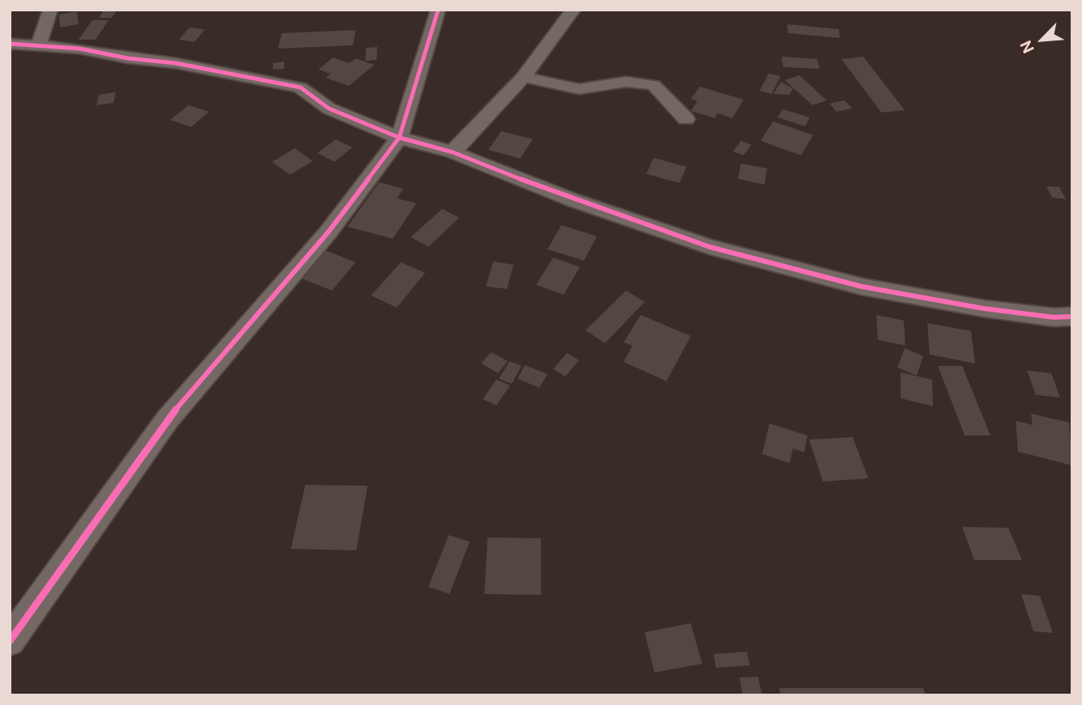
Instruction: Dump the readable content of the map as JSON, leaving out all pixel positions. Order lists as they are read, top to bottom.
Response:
{
  "north": "bottom left"
}
